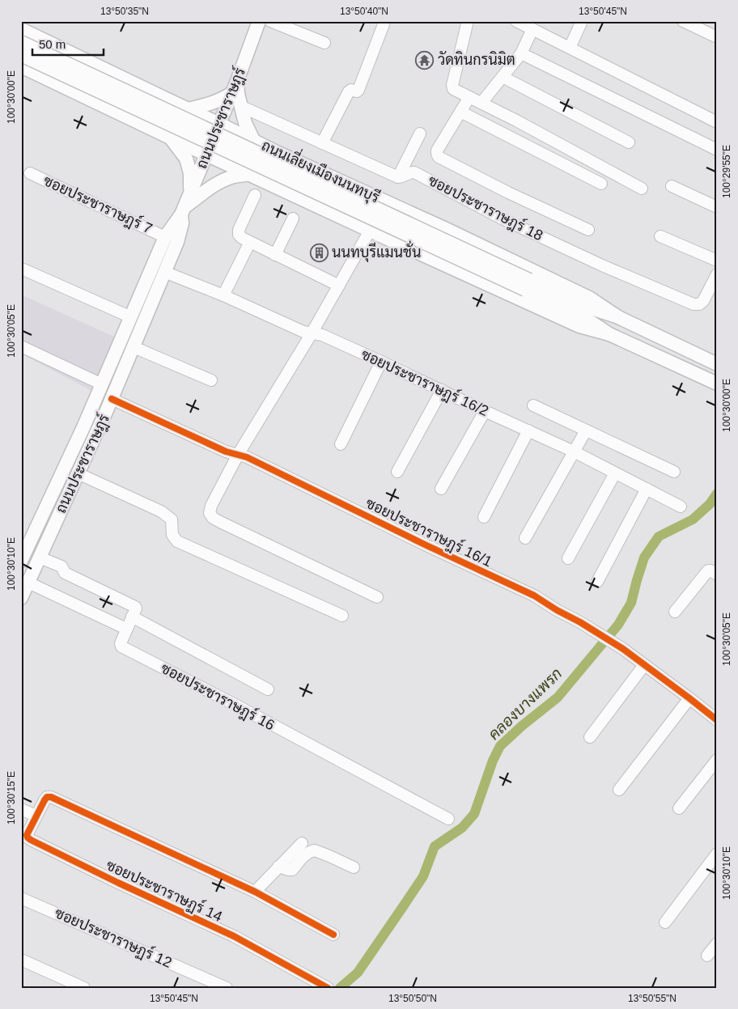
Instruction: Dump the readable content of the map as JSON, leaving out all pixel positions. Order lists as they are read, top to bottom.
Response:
{
  "streets": {
    "main road": ["ถนนประชาราษฎร์", "ถนนเลี่ยงเมืองนนทบุรี"],
    "street": [
      "ซอยประชาราษฎร์ 7",
      "ซอยประชาราษฎร์ 18",
      "ซอยประชาราษฎร์ 16/2",
      "ซอยประชาราษฎร์ 16/1",
      "ซอยประชาราษฎร์ 16",
      "ซอยประชาราษฏร์ 14",
      "ซอยประชาราษฏร์ 12"
    ]
  },
  "crossings": [
    ["ถนนประชาราษฎร์", "ถนนเลี่ยงเมืองนนทบุรี"],
    ["ถนนประชาราษฎร์", "ซอยประชาราษฎร์ 7"],
    ["ถนนประชาราษฎร์", "ซอยประชาราษฎร์ 16/2"],
    ["ถนนประชาราษฎร์", "ซอยประชาราษฎร์ 16/1"]
  ],
  "water": ["คลองบางแพรก"],
  "places": {
    "temple": ["วัดทินกรนิมิต"],
    "building": ["นนทบุรีแมนชั่น"]
  },
  "scale_bar": "50 m",
  "coordinates": [
    "13°50'35\"N",
    "13°50'40\"N",
    "13°50'45\"N",
    "100°30'00\"E",
    "100°29'55\"E",
    "100°30'05\"E",
    "100°30'10\"E",
    "100°30'15\"E",
    "13°50'50\"N",
    "13°50'55\"N"
  ]
}
